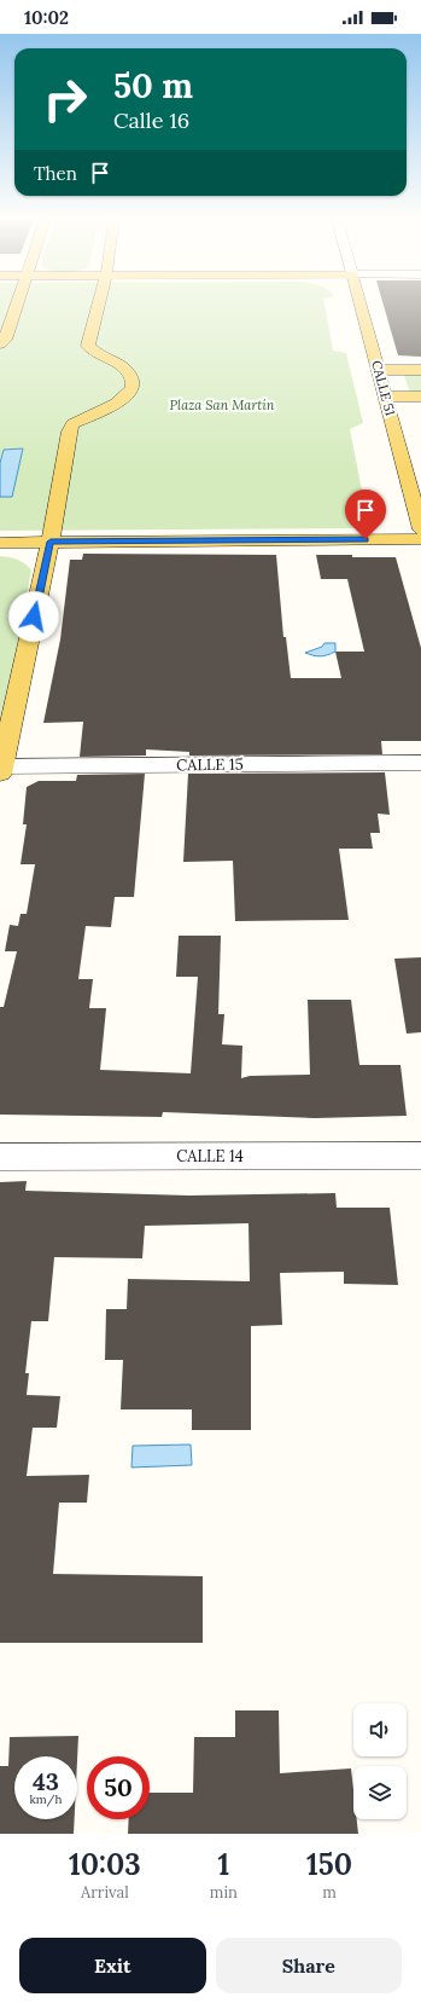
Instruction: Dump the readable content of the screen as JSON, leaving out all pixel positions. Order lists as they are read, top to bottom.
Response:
{
  "streets": {
    "main road": ["CALLE 51"],
    "street": ["CALLE 15", "CALLE 14"]
  },
  "parks": ["Plaza San Martín"],
  "page": {
    "status": "10:02",
    "turn": ["50 m", "Calle 16"],
    "then": "Then",
    "speed": "43 km/h",
    "limit": "50",
    "eta": [
      "10:03",
      "Arrival",
      "1",
      "min",
      "150",
      "m"
    ],
    "buttons": ["Exit", "Share"]
  }
}
